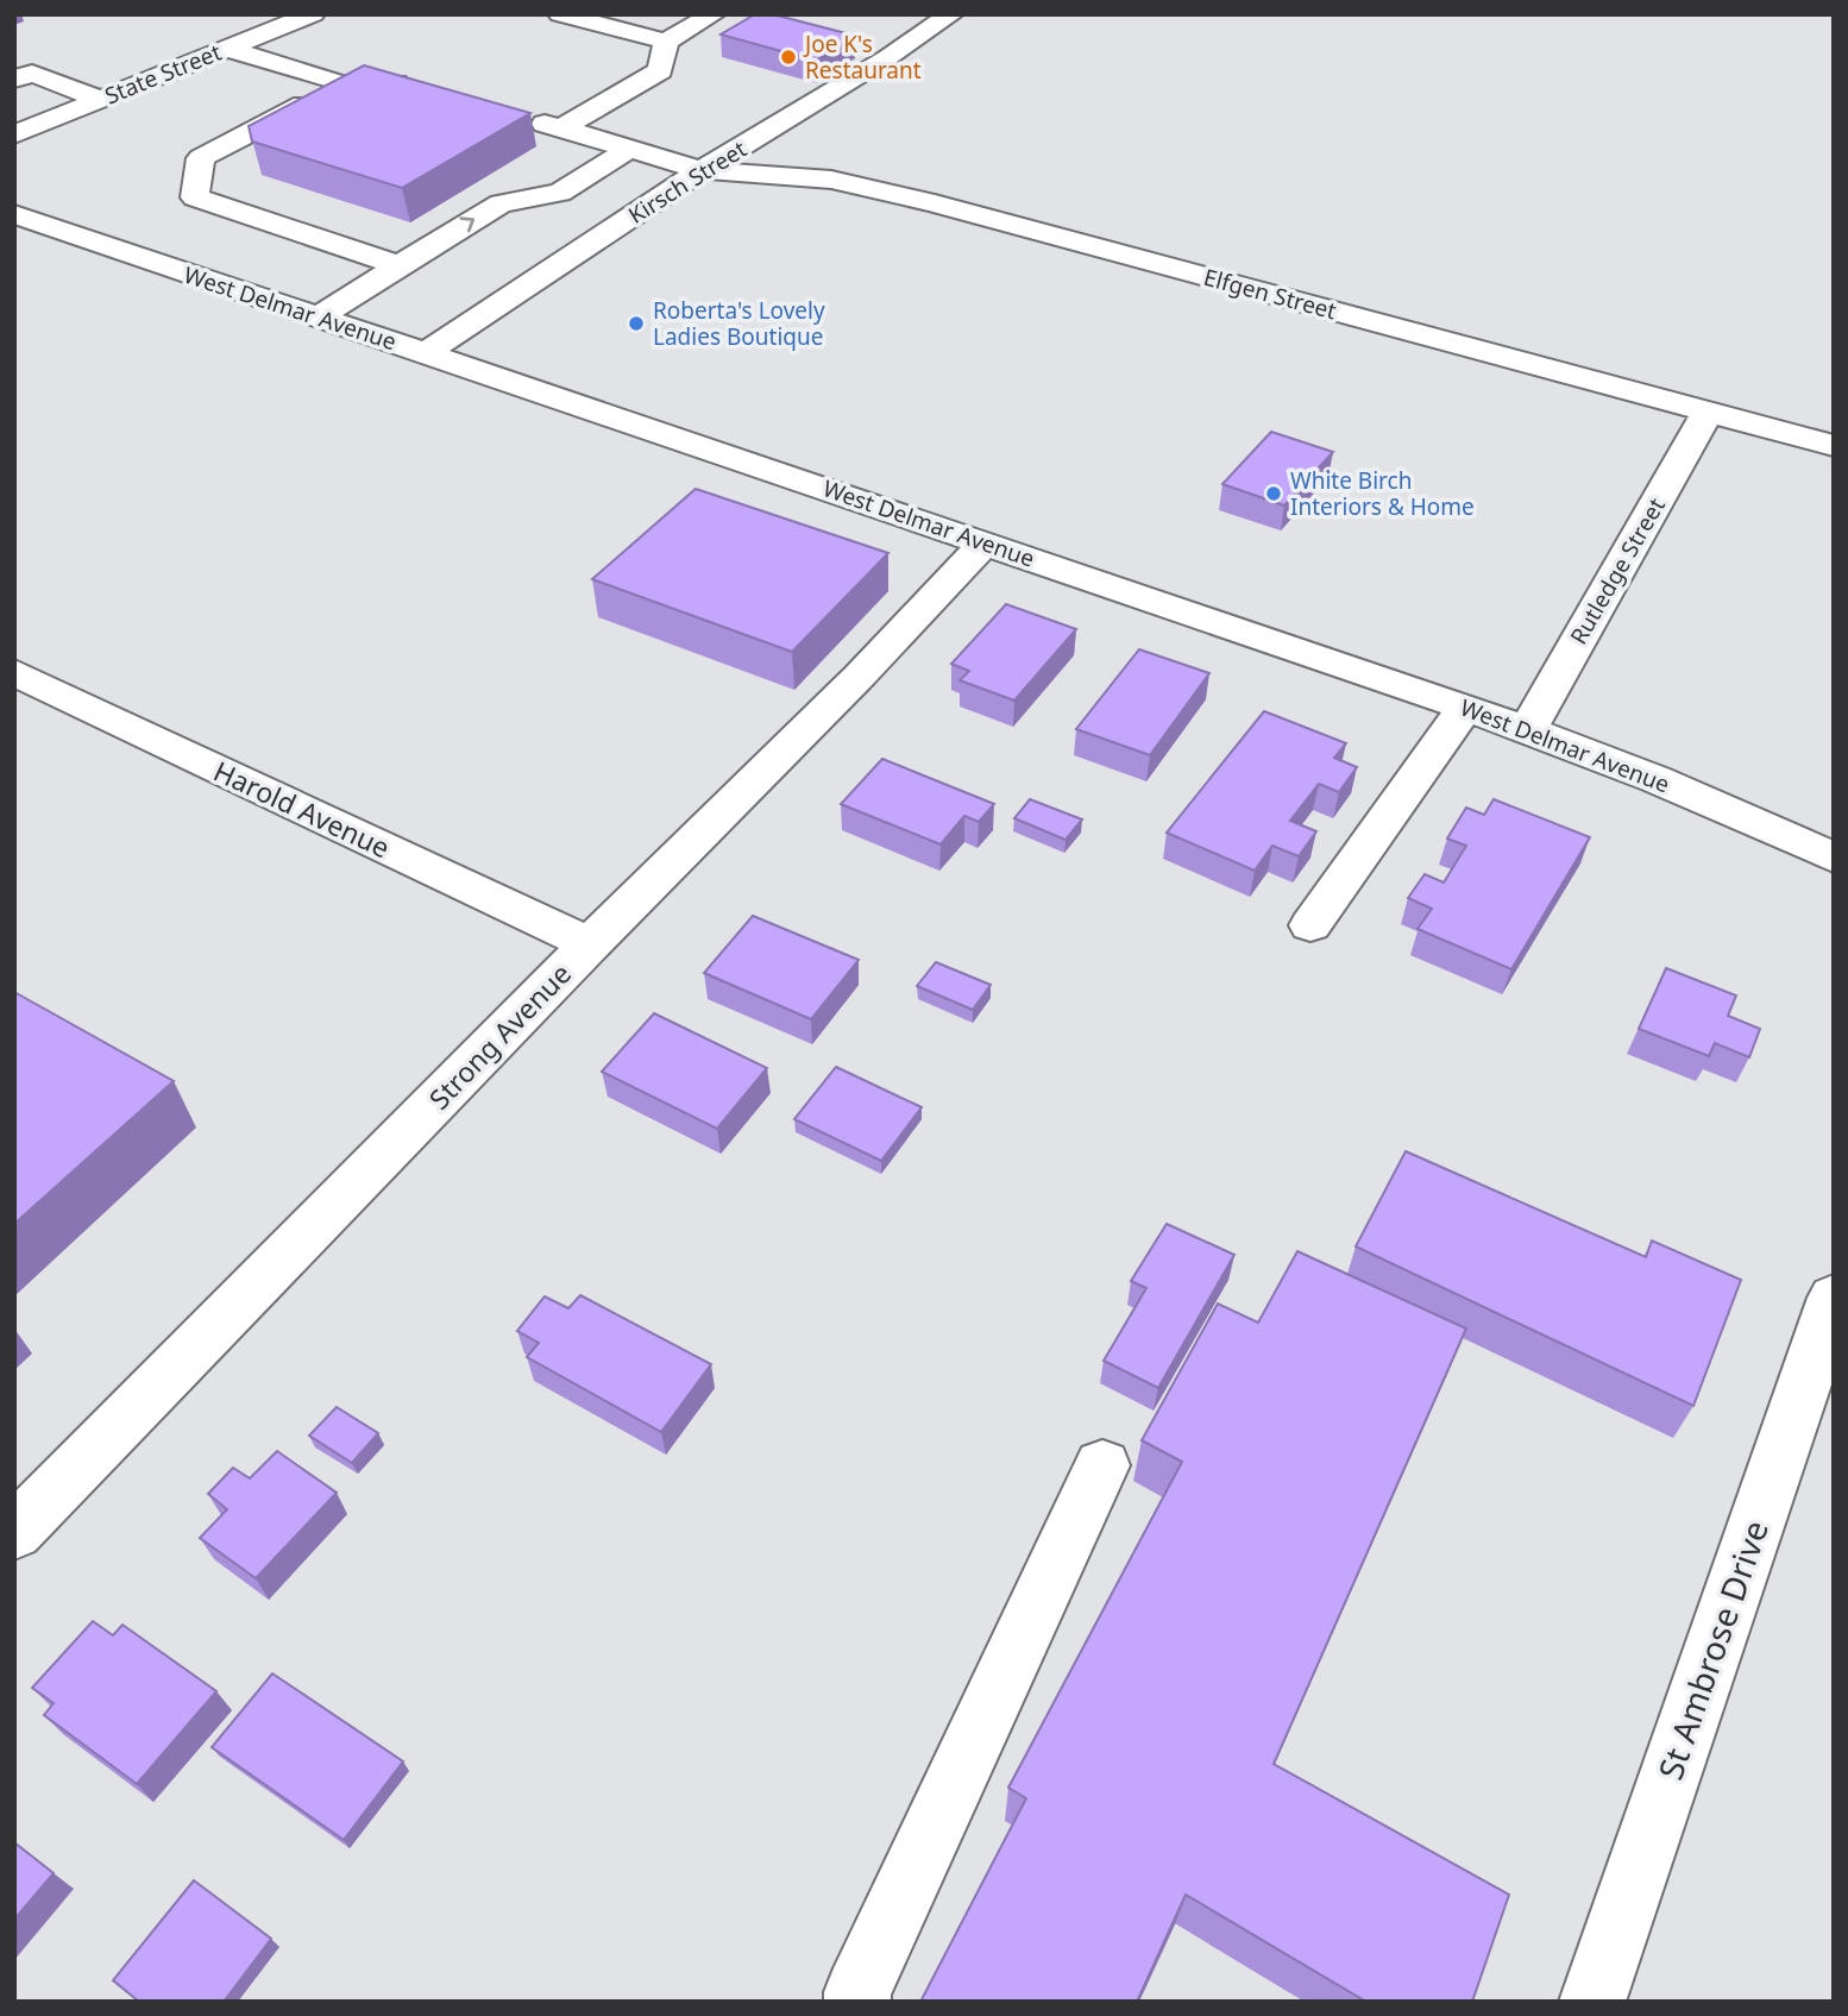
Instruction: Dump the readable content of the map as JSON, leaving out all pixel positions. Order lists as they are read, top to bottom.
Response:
{
  "streets": {
    "street": [
      "State Street",
      "Kirsch Street",
      "Elfgen Street",
      "West Delmar Avenue",
      "Rutledge Street",
      "Harold Avenue",
      "Strong Avenue",
      "St Ambrose Drive"
    ]
  },
  "crossings": [
    ["Kirsch Street", "Elfgen Street"],
    ["Kirsch Street", "West Delmar Avenue"],
    ["Elfgen Street", "Rutledge Street"],
    ["West Delmar Avenue", "Rutledge Street"],
    ["West Delmar Avenue", "Strong Avenue"],
    ["Harold Avenue", "Strong Avenue"]
  ],
  "places": ["Joe K's Restaurant", "Roberta's Lovely Ladies Boutique", "White Birch Interiors & Home"]
}
